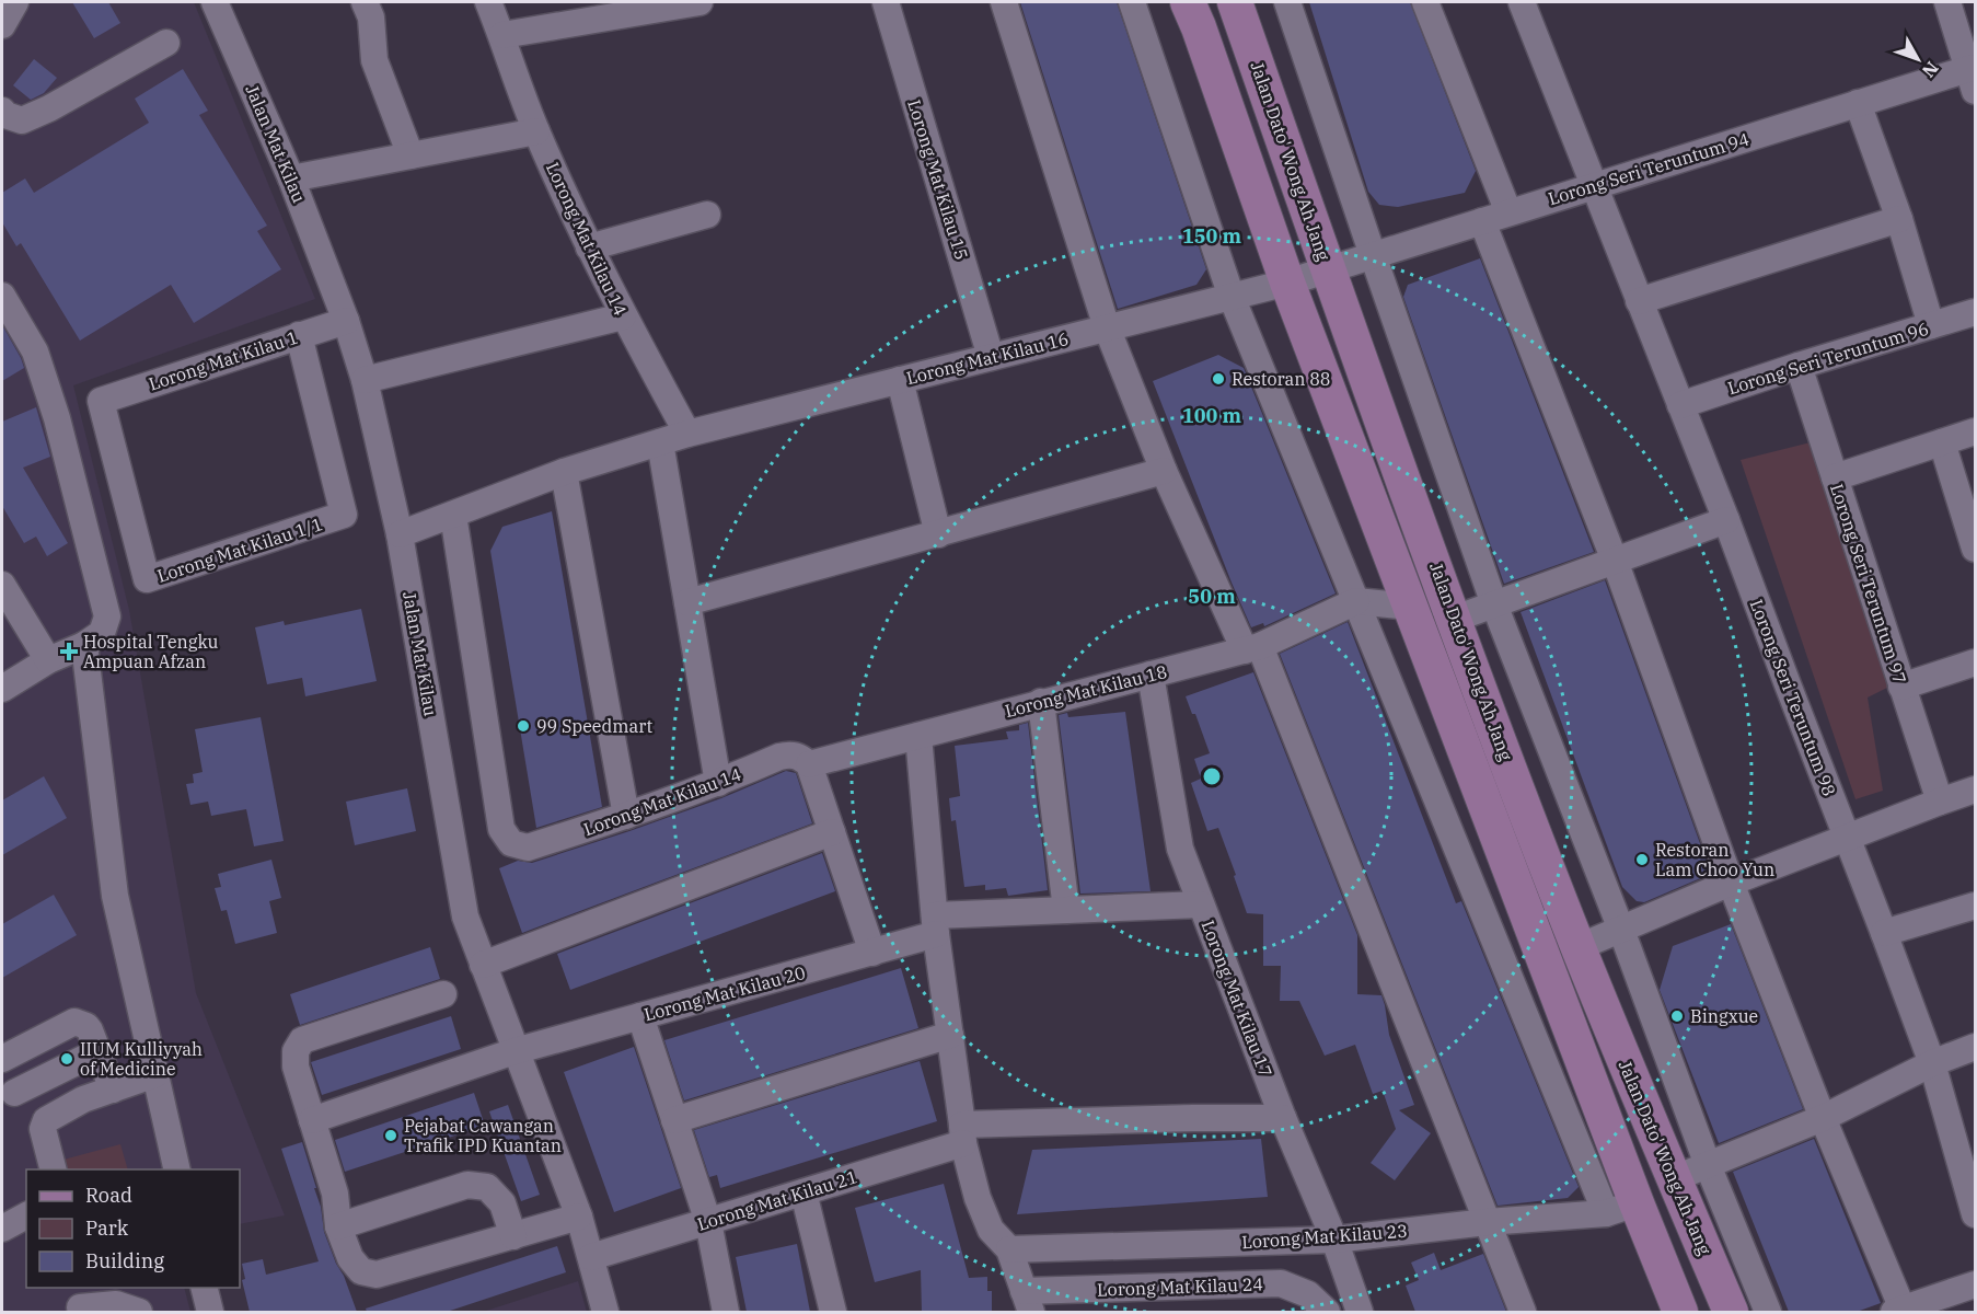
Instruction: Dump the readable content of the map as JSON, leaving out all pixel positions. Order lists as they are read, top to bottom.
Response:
{
  "streets": {
    "main road": ["Jalan Dato' Wong Ah Jang"],
    "street": [
      "Jalan Mat Kilau",
      "Lorong Seri Teruntum 94",
      "Lorong Mat Kilau 15",
      "Lorong Mat Kilau 14",
      "Lorong Mat Kilau 16",
      "Lorong Seri Teruntum 96",
      "Lorong Mat Kilau 1",
      "Lorong Mat Kilau 1/1",
      "Lorong Seri Teruntum 97",
      "Lorong Mat Kilau 18",
      "Lorong Seri Teruntum 98",
      "Lorong Mat Kilau 20",
      "Lorong Mat Kilau 17",
      "Lorong Mat Kilau 21",
      "Lorong Mat Kilau 23",
      "Lorong Mat Kilau 24"
    ]
  },
  "crossings": [
    ["Jalan Mat Kilau", "Lorong Mat Kilau 16"],
    ["Jalan Mat Kilau", "Lorong Mat Kilau 1"],
    ["Jalan Mat Kilau", "Lorong Mat Kilau 20"],
    ["Jalan Mat Kilau", "Lorong Mat Kilau 21"],
    ["Jalan Dato' Wong Ah Jang", "Lorong Seri Teruntum 94"],
    ["Jalan Dato' Wong Ah Jang", "Lorong Mat Kilau 16"],
    ["Jalan Dato' Wong Ah Jang", "Lorong Mat Kilau 23"],
    ["Lorong Seri Teruntum 94", "Lorong Mat Kilau 16"],
    ["Lorong Seri Teruntum 94", "Lorong Seri Teruntum 98"],
    ["Lorong Mat Kilau 15", "Lorong Mat Kilau 16"],
    ["Lorong Mat Kilau 14", "Lorong Mat Kilau 16"],
    ["Lorong Mat Kilau 14", "Lorong Mat Kilau 18"],
    ["Lorong Seri Teruntum 96", "Lorong Seri Teruntum 97"],
    ["Lorong Seri Teruntum 96", "Lorong Seri Teruntum 98"],
    ["Lorong Mat Kilau 1", "Lorong Mat Kilau 1/1"],
    ["Lorong Mat Kilau 18", "Lorong Mat Kilau 17"],
    ["Lorong Mat Kilau 20", "Lorong Mat Kilau 17"],
    ["Lorong Mat Kilau 17", "Lorong Mat Kilau 21"],
    ["Lorong Mat Kilau 17", "Lorong Mat Kilau 23"],
    ["Lorong Mat Kilau 23", "Lorong Mat Kilau 24"]
  ],
  "places": {
    "other": [
      "Restoran 88",
      "99 Speedmart",
      "Restoran Lam Choo Yun",
      "Bingxue",
      "IIUM Kulliyyah of Medicine",
      "Pejabat Cawangan Trafik IPD Kuantan"
    ],
    "health": ["Hospital Tengku Ampuan Afzan"]
  },
  "legend": ["Road", "Park", "Building"],
  "north": "bottom right",
  "rings": ["150 m", "100 m", "50 m"]
}
